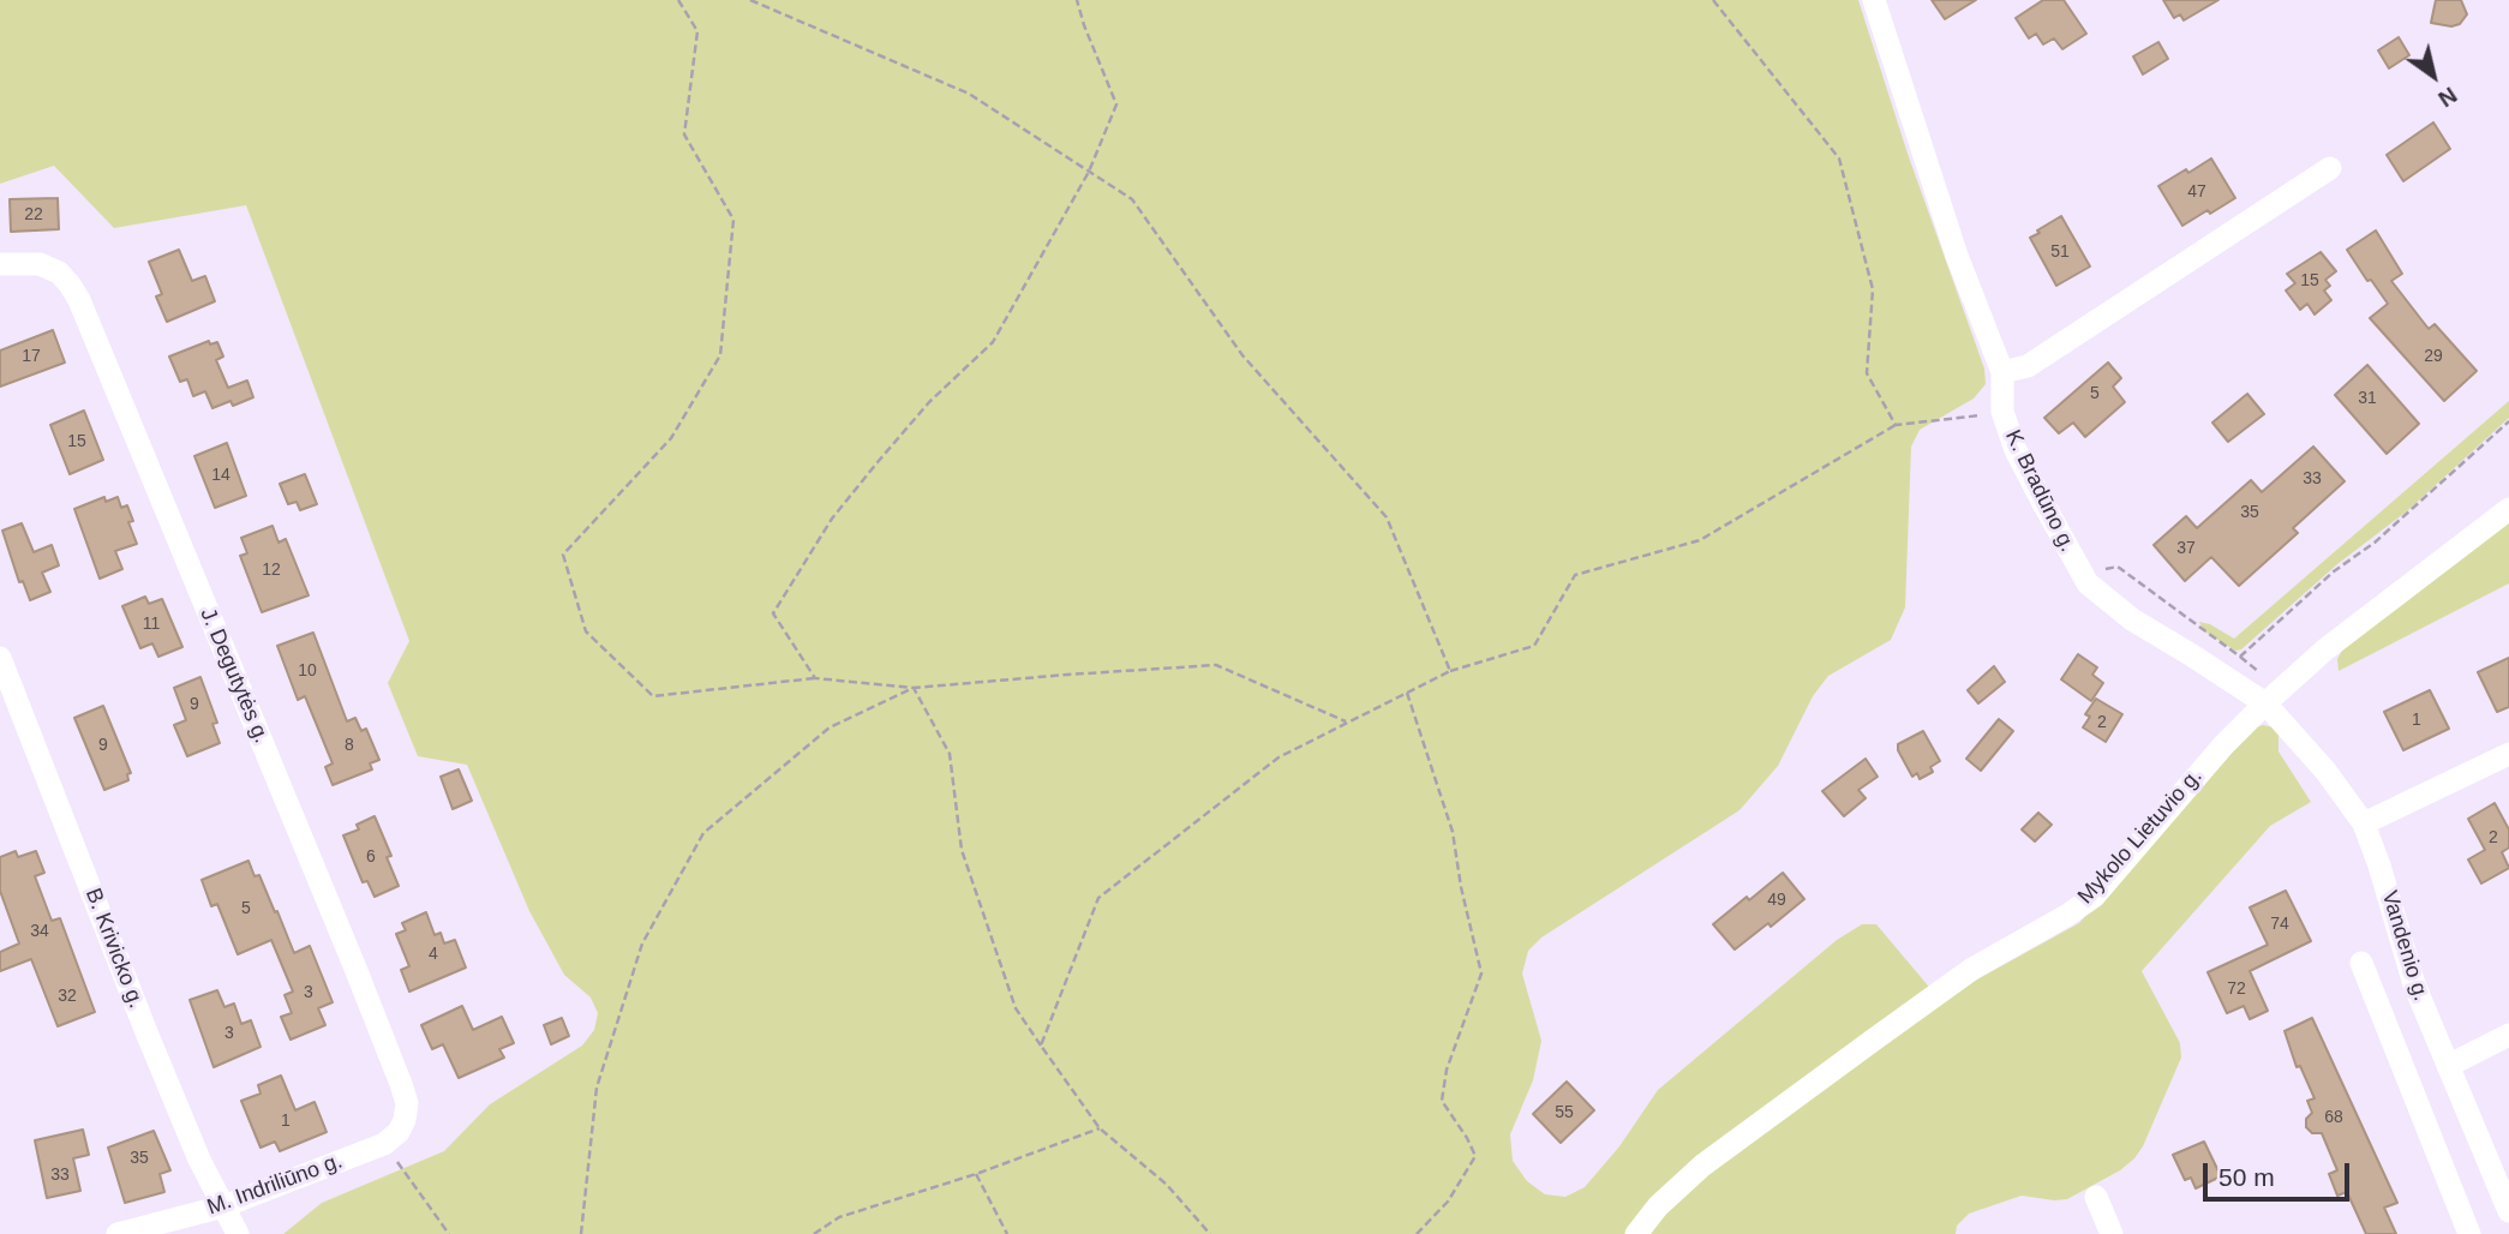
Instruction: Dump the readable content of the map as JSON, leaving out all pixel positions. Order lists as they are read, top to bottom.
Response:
{
  "streets": {
    "street": [
      "K. Bradūno g.",
      "J. Degutytės g.",
      "Mykolo Lietuvio g.",
      "Vandenio g.",
      "B. Krivicko g.",
      "M. Indriliūno g."
    ]
  },
  "crossings": [
    ["K. Bradūno g.", "Mykolo Lietuvio g."],
    ["K. Bradūno g.", "Vandenio g."],
    ["J. Degutytės g.", "M. Indriliūno g."],
    ["Mykolo Lietuvio g.", "Vandenio g."],
    ["B. Krivicko g.", "M. Indriliūno g."]
  ],
  "house_numbers": [
    "47",
    "22",
    "51",
    "15",
    "17",
    "29",
    "5",
    "31",
    "15",
    "14",
    "33",
    "35",
    "37",
    "12",
    "11",
    "10",
    "9",
    "1",
    "2",
    "9",
    "8",
    "2",
    "6",
    "49",
    "5",
    "74",
    "34",
    "4",
    "72",
    "3",
    "32",
    "3",
    "55",
    "68",
    "1",
    "35",
    "33"
  ],
  "scale_bar": "50 m",
  "north": "bottom right"
}
